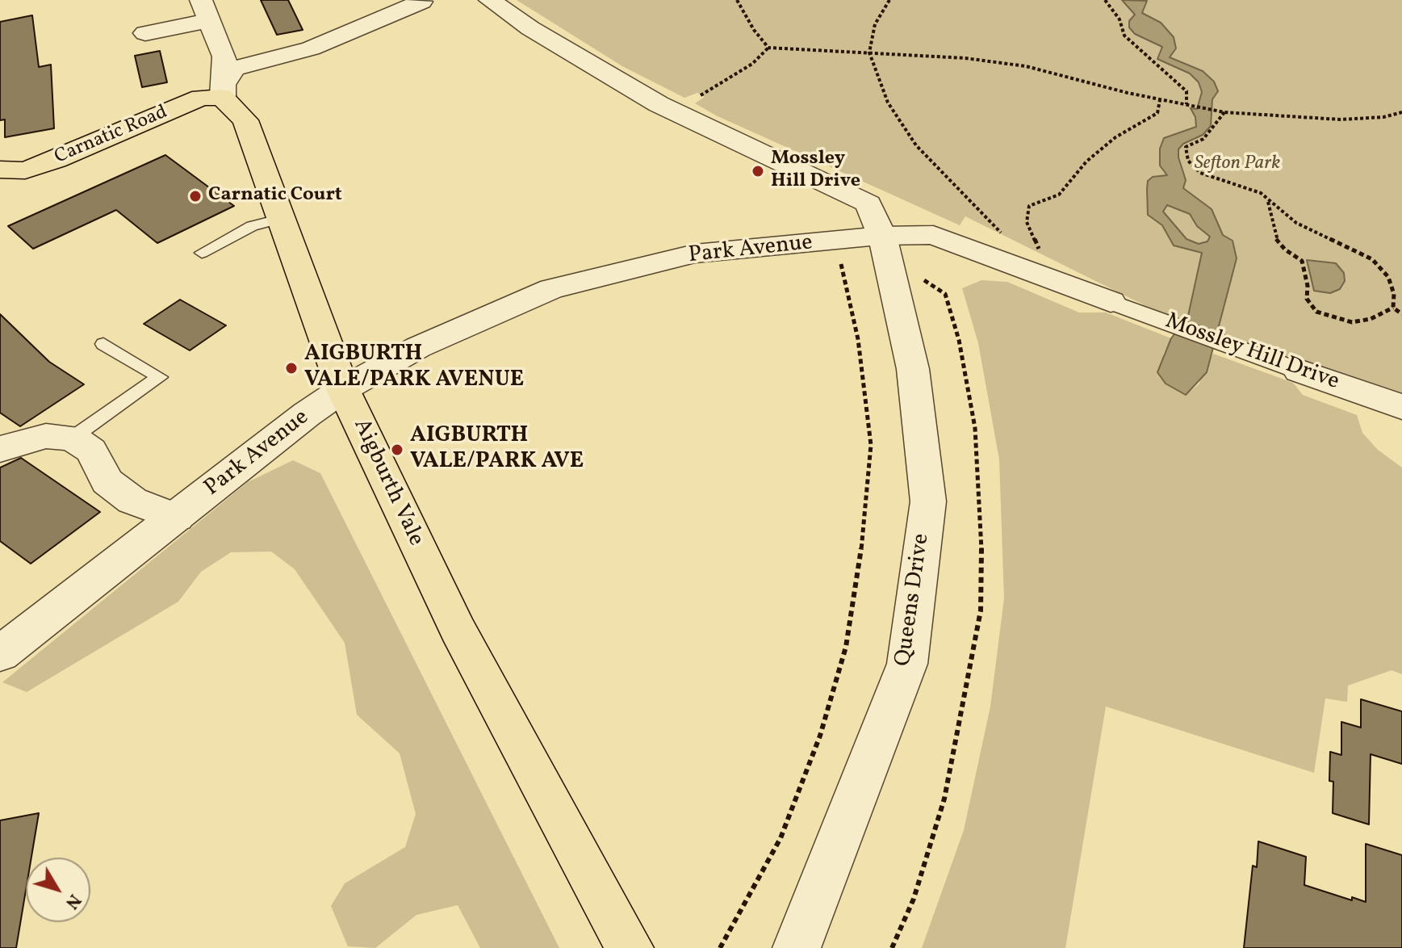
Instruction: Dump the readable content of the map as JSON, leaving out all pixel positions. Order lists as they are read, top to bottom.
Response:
{
  "streets": {
    "main road": ["Carnatic Road", "Aigburth Vale"],
    "street": ["Park Avenue", "Mossley Hill Drive", "Queens Drive"]
  },
  "crossings": [
    ["Carnatic Road", "Aigburth Vale"],
    ["Park Avenue", "Mossley Hill Drive"],
    ["Park Avenue", "Aigburth Vale"],
    ["Park Avenue", "Queens Drive"],
    ["Mossley Hill Drive", "Queens Drive"]
  ],
  "parks": ["Sefton Park"],
  "places": [
    "Mossley Hill Drive",
    "Carnatic Court",
    "AIGBURTH VALE/PARK AVENUE",
    "AIGBURTH VALE/PARK AVE"
  ],
  "north": "bottom right"
}
